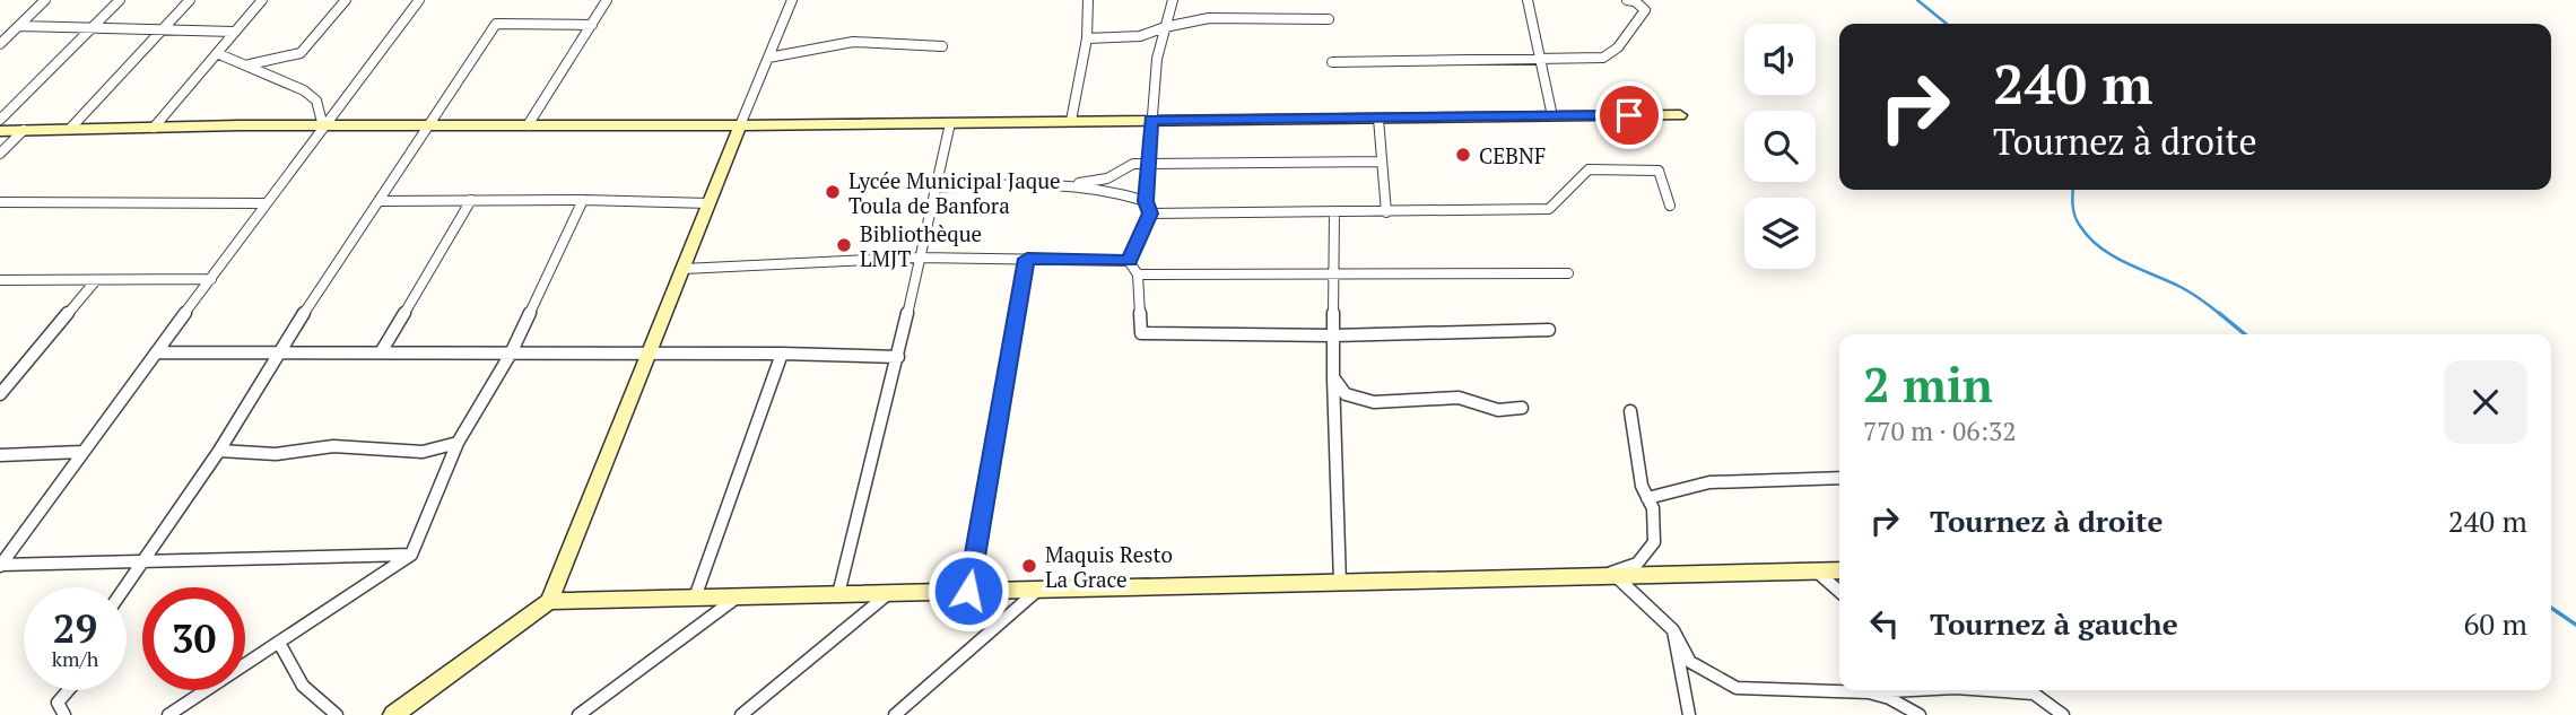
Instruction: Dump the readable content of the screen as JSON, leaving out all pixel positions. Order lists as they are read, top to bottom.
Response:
{
  "places": [
    "CEBNF",
    "Lycée Municipal Jaque Toula de Banfora",
    "Bibliothèque LMJT",
    "Maquis Resto La Grace"
  ],
  "page": {
    "turn": ["240 m", "Tournez à droite"],
    "heading": ["2 min", "770 m · 06:32"],
    "list": [
      {
        "name": "Tournez à droite",
        "value": "240 m"
      },
      {
        "name": "Tournez à gauche",
        "value": "60 m"
      }
    ],
    "speed": "29 km/h",
    "limit": "30"
  }
}
